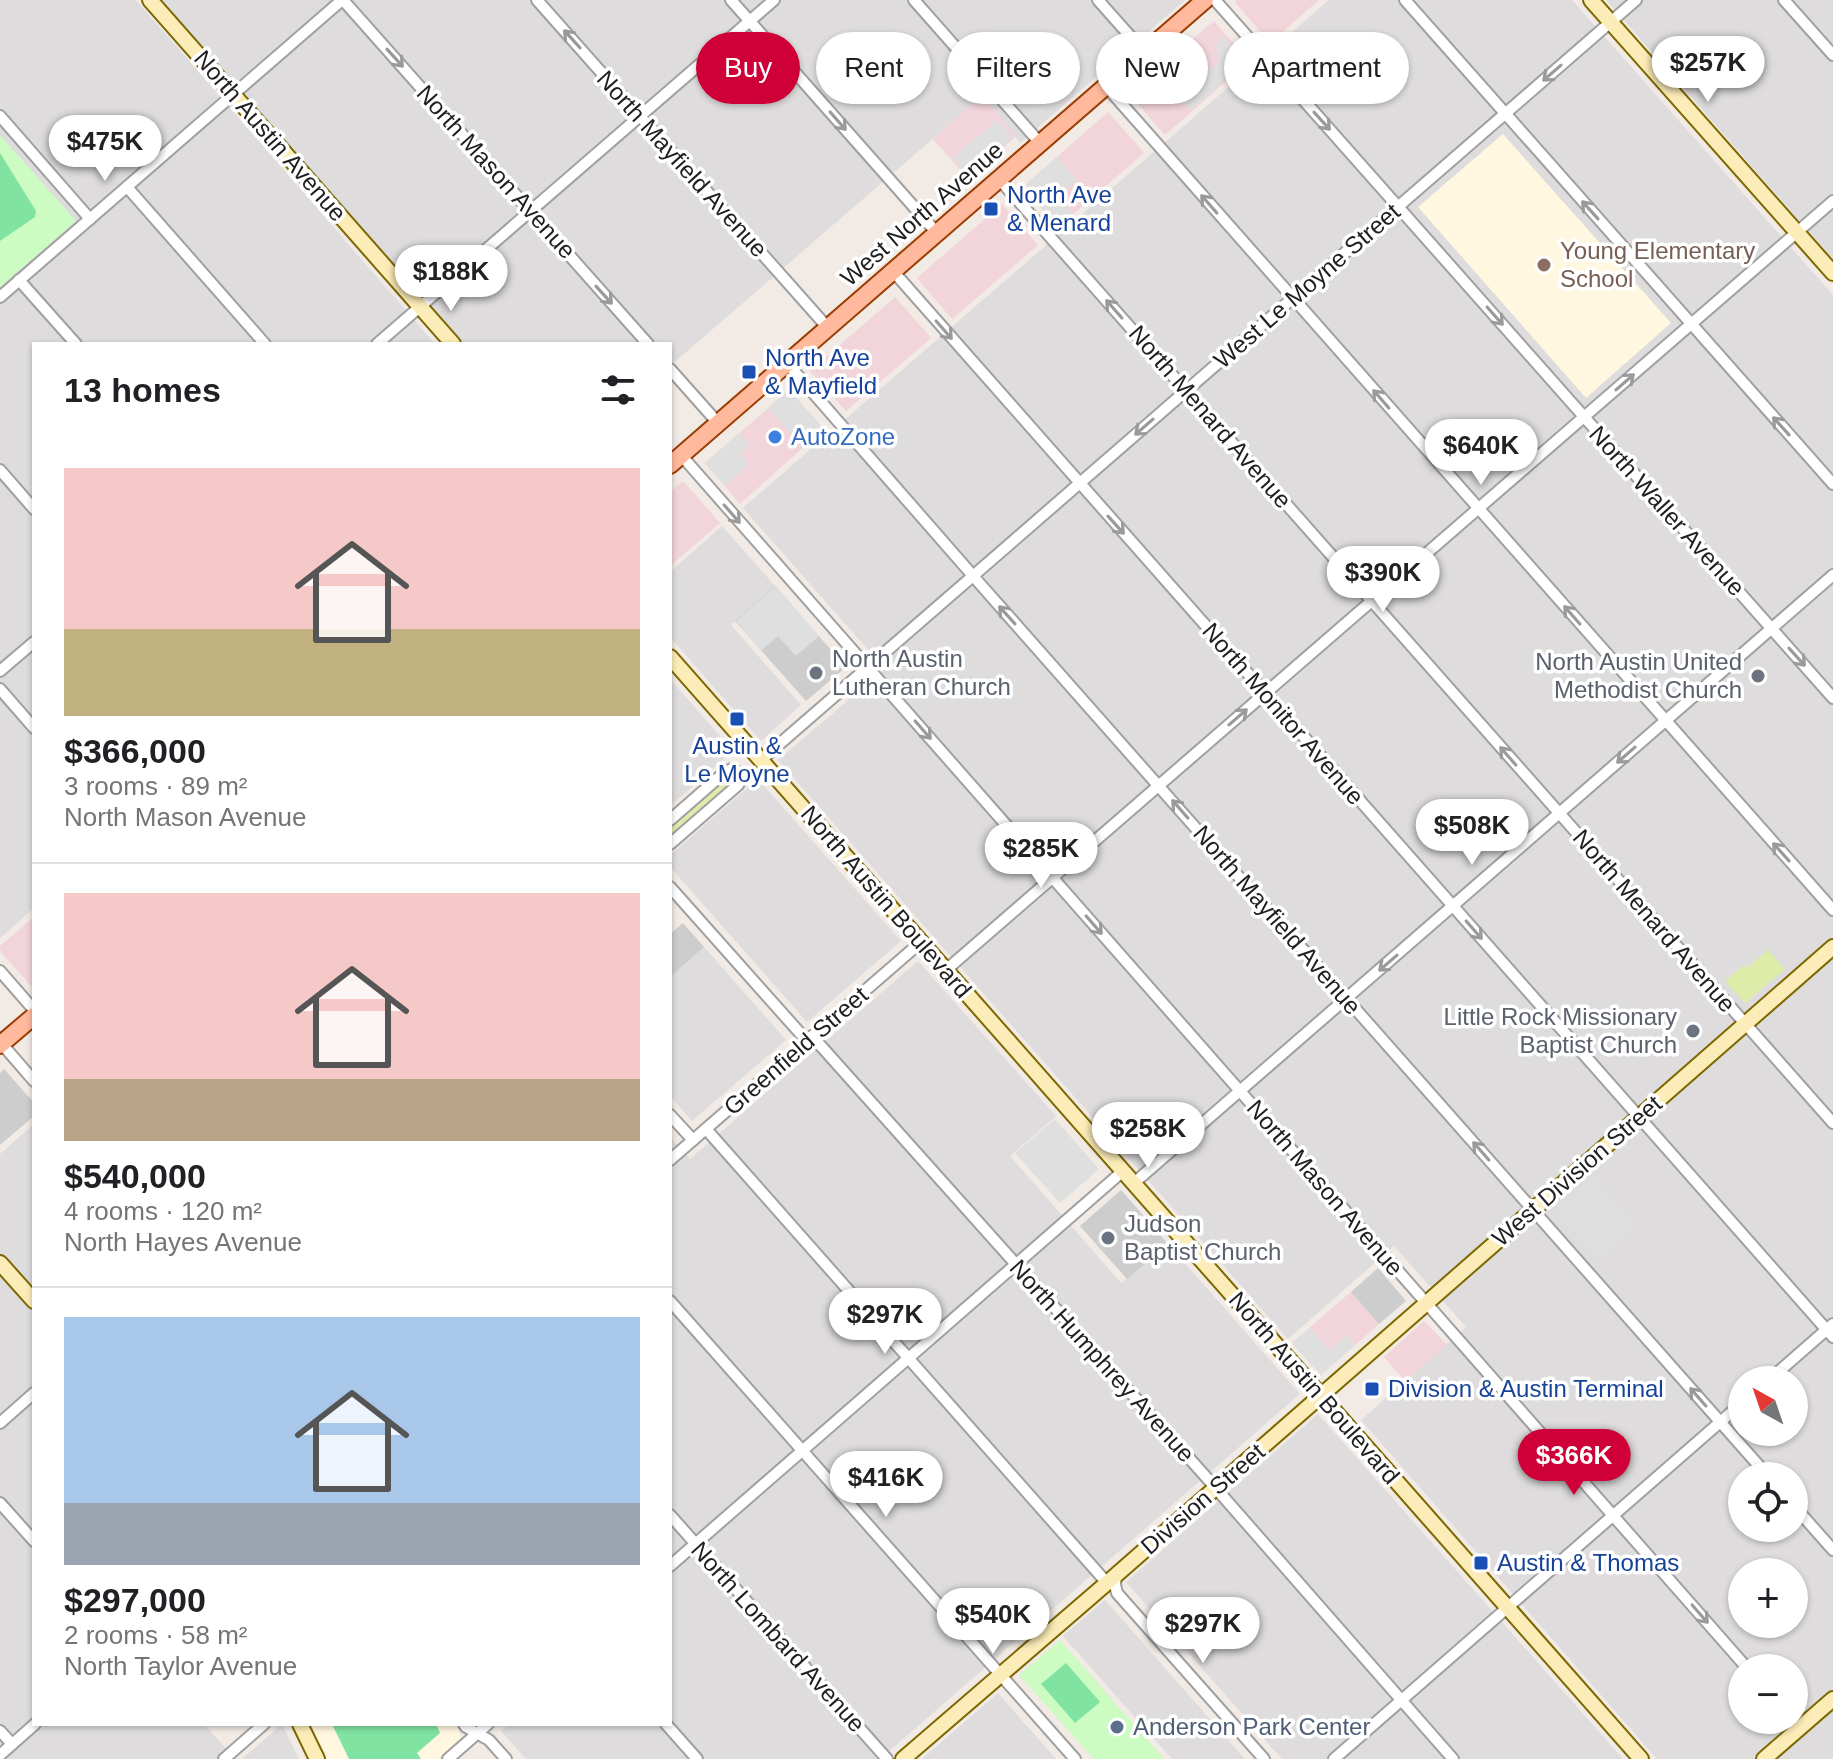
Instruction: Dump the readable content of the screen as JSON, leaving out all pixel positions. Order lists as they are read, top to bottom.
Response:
{
  "streets": {
    "main road": ["West North Avenue"],
    "street": [
      "North Austin Avenue",
      "North Mayfield Avenue",
      "North Mason Avenue",
      "West Le Moyne Street",
      "North Menard Avenue",
      "North Waller Avenue",
      "North Monitor Avenue",
      "North Austin Boulevard",
      "Greenfield Street",
      "West Division Street",
      "North Humphrey Avenue",
      "Division Street",
      "North Lombard Avenue"
    ]
  },
  "crossings": [
    ["North Mayfield Avenue", "West North Avenue"],
    ["North Mayfield Avenue", "West Le Moyne Street"],
    ["North Mayfield Avenue", "West Division Street"],
    ["North Mason Avenue", "West North Avenue"],
    ["North Mason Avenue", "West Le Moyne Street"],
    ["North Mason Avenue", "West Division Street"],
    ["West North Avenue", "North Menard Avenue"],
    ["West North Avenue", "North Monitor Avenue"],
    ["West Le Moyne Street", "North Menard Avenue"],
    ["West Le Moyne Street", "North Waller Avenue"],
    ["West Le Moyne Street", "North Monitor Avenue"],
    ["West Le Moyne Street", "North Austin Boulevard"],
    ["North Menard Avenue", "West Division Street"],
    ["North Monitor Avenue", "West Division Street"],
    ["North Austin Boulevard", "Greenfield Street"],
    ["North Austin Boulevard", "West Division Street"],
    ["North Austin Boulevard", "Division Street"],
    ["Greenfield Street", "North Humphrey Avenue"],
    ["West Division Street", "Division Street"],
    ["North Humphrey Avenue", "Division Street"]
  ],
  "one_way": [
    "North Mayfield Avenue",
    "North Mason Avenue",
    "North Menard Avenue",
    "North Waller Avenue",
    "North Monitor Avenue"
  ],
  "places": {
    "transit": [
      "North Ave & Menard",
      "North Ave & Mayfield",
      "Austin & Le Moyne",
      "Division & Austin Terminal",
      "Austin & Thomas"
    ],
    "other": [
      "Young Elementary School",
      "AutoZone",
      "North Austin Lutheran Church",
      "North Austin United Methodist Church",
      "Little Rock Missionary Baptist Church",
      "Judson Baptist Church",
      "Anderson Park Center"
    ]
  },
  "north": "top left",
  "page": {
    "chip": [
      "Buy",
      "Rent",
      "Filters",
      "New",
      "Apartment"
    ],
    "price": [
      "$257K",
      "$475K",
      "$188K",
      "$640K",
      "$390K",
      "$508K",
      "$285K",
      "$258K",
      "$297K",
      "$366K",
      "$416K",
      "$540K",
      "$297K"
    ],
    "heading": "13 homes",
    "list": [
      {
        "name": "$366,000",
        "note": "3 rooms · 89 m² · North Mason Avenue"
      },
      {
        "name": "$540,000",
        "note": "4 rooms · 120 m² · North Hayes Avenue"
      },
      {
        "name": "$297,000",
        "note": "2 rooms · 58 m² · North Taylor Avenue"
      }
    ],
    "map_buttons": ["+", "−"]
  }
}
